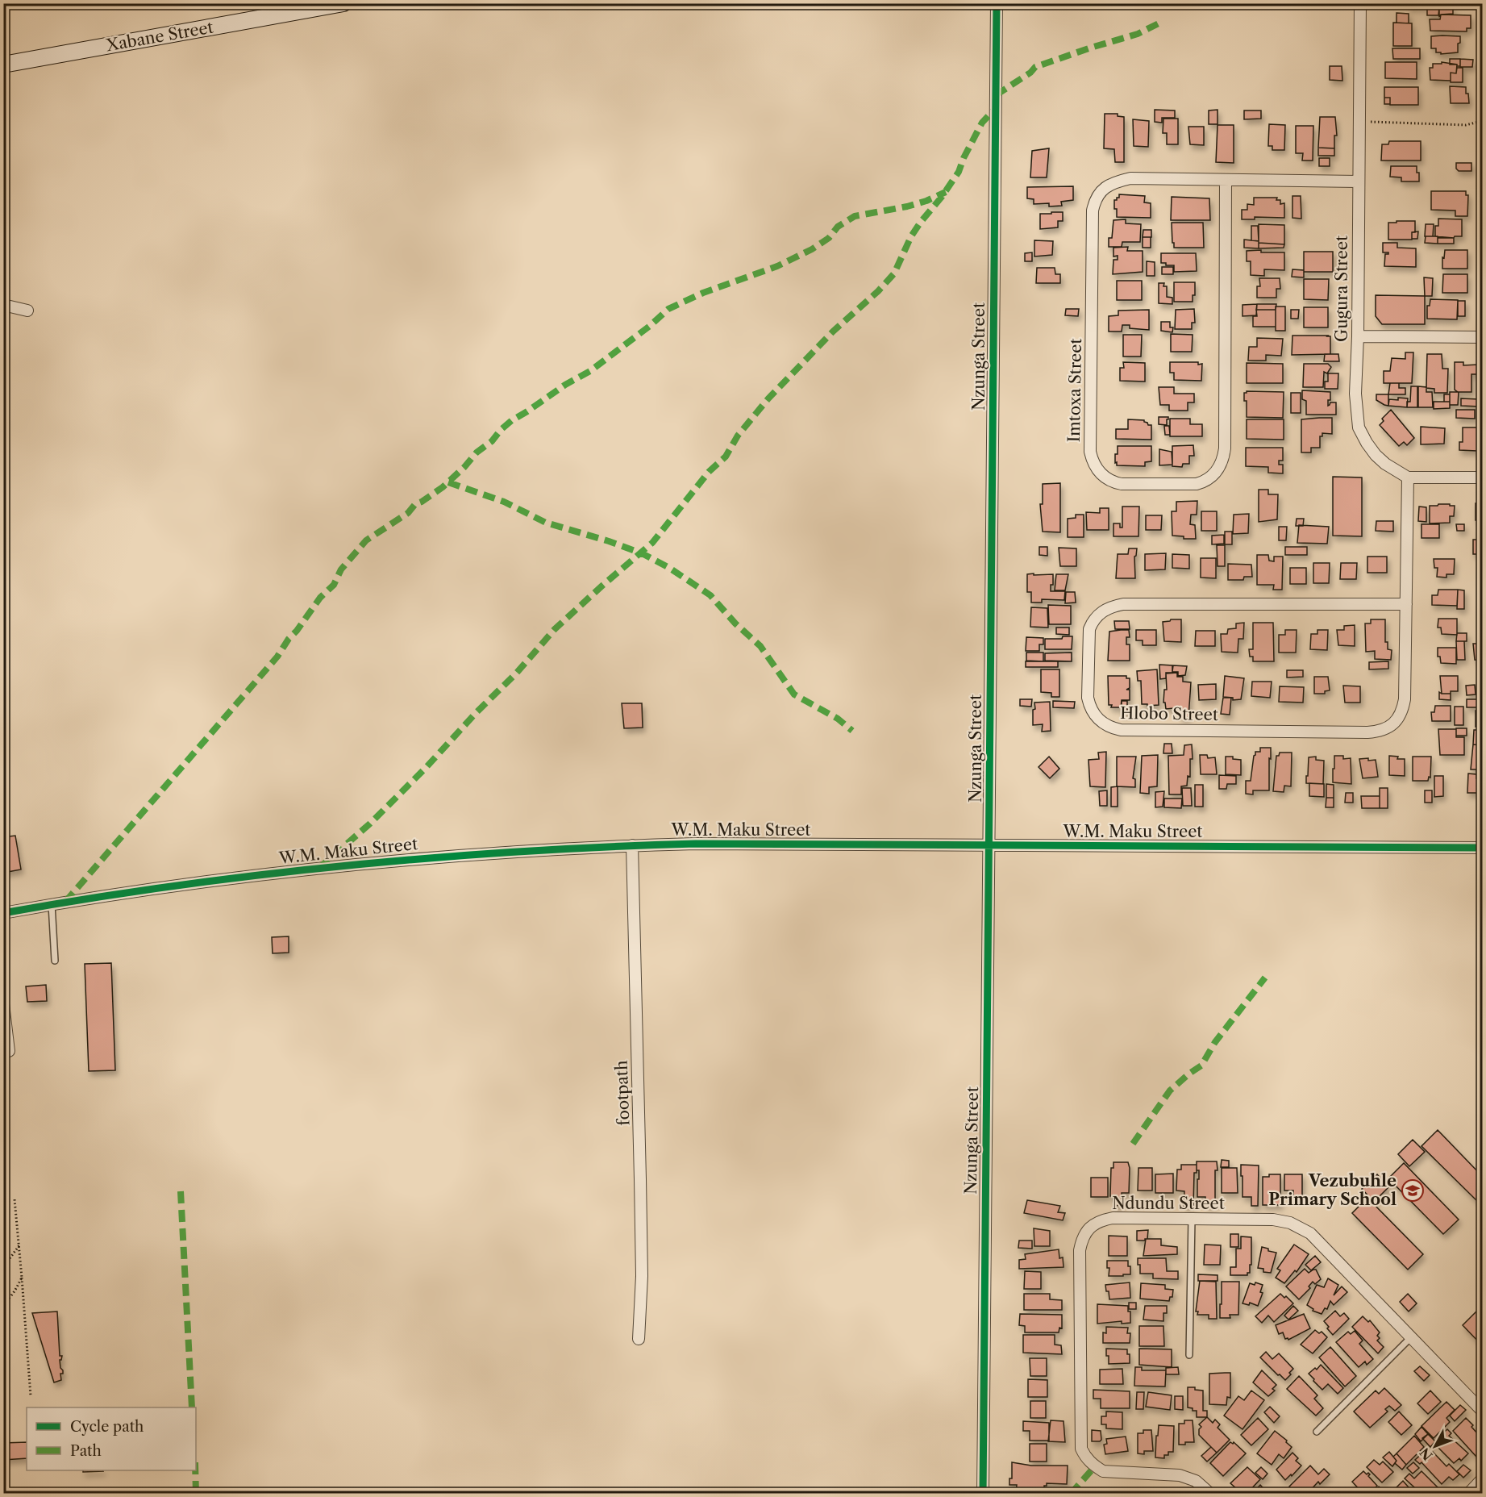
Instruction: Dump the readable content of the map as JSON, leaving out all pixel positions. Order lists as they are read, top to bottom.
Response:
{
  "streets": {
    "street": [
      "Xabane Street",
      "Gugura Street",
      "Nzunga Street",
      "Imtoxa Street",
      "Hlobo Street",
      "W.M. Maku Street",
      "footpath",
      "Ndundu Street"
    ]
  },
  "crossings": [
    ["Gugura Street", "Imtoxa Street"],
    ["Gugura Street", "Hlobo Street"],
    ["Nzunga Street", "W.M. Maku Street"],
    ["W.M. Maku Street", "footpath"]
  ],
  "places": {
    "school or university": ["Vezubuhle Primary School"]
  },
  "legend": ["Cycle path", "Path"],
  "north": "bottom left"
}
